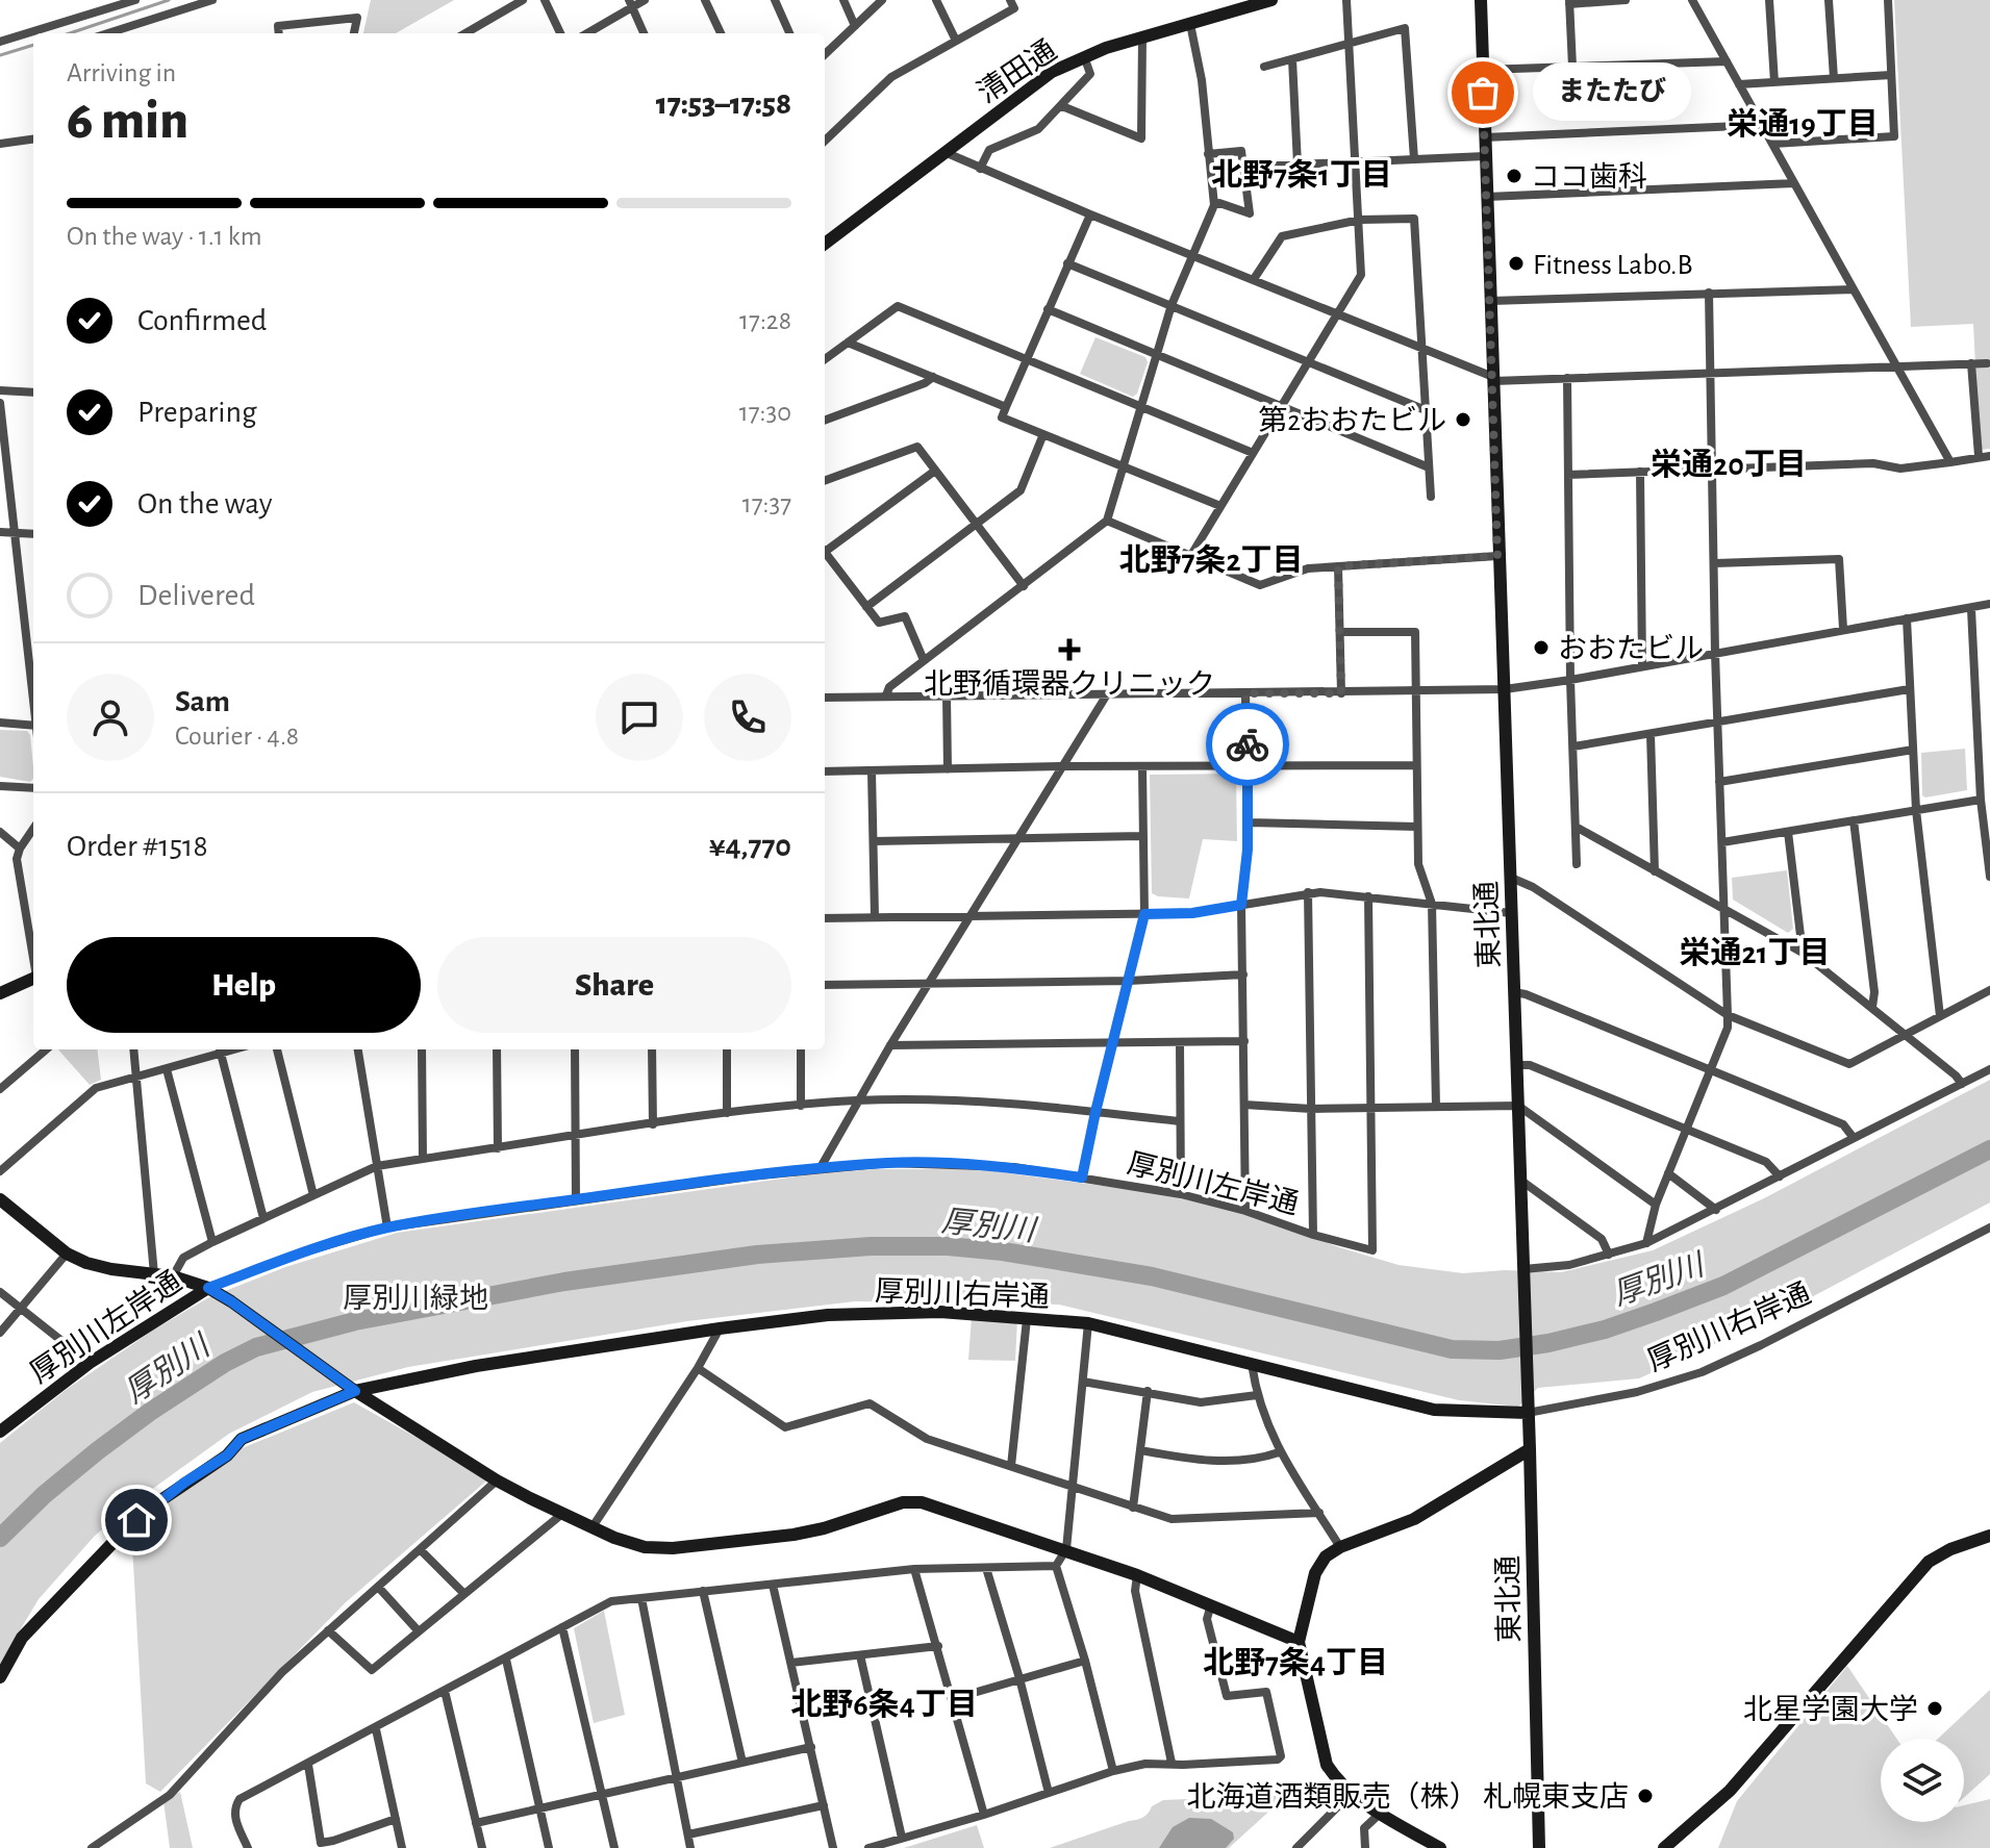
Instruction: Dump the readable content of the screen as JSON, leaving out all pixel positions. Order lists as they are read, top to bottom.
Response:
{
  "streets": {
    "street": [
      "清田通",
      "東北通",
      "厚別川左岸通",
      "厚別川右岸通"
    ]
  },
  "crossings": [
    ["東北通", "厚別川右岸通"]
  ],
  "districts": [
    "栄通19丁目",
    "北野7条1丁目",
    "栄通20丁目",
    "北野7条2丁目",
    "栄通21丁目",
    "北野7条4丁目",
    "北野6条4丁目"
  ],
  "water": ["厚別川"],
  "parks": ["厚別川緑地"],
  "places": {
    "other": [
      "またたび",
      "ココ歯科",
      "Fitness Labo.B",
      "第2おおたビル",
      "おおたビル",
      "北星学園大学",
      "北海道酒類販売（株） 札幌東支店"
    ],
    "health": ["北野循環器クリニック"]
  },
  "page": {
    "heading": ["6 min", "Arriving in", "17:53–17:58"],
    "panel": [
      "Sam",
      "Courier · 4.8",
      "Order #1518",
      "¥4,770"
    ],
    "bubble": "またたび",
    "bar": "On the way · 1.1 km",
    "list": [
      ["Confirmed", "17:28"],
      ["Preparing", "17:30"],
      ["On the way", "17:37"],
      "Delivered"
    ],
    "buttons": ["Help", "Share"]
  }
}
